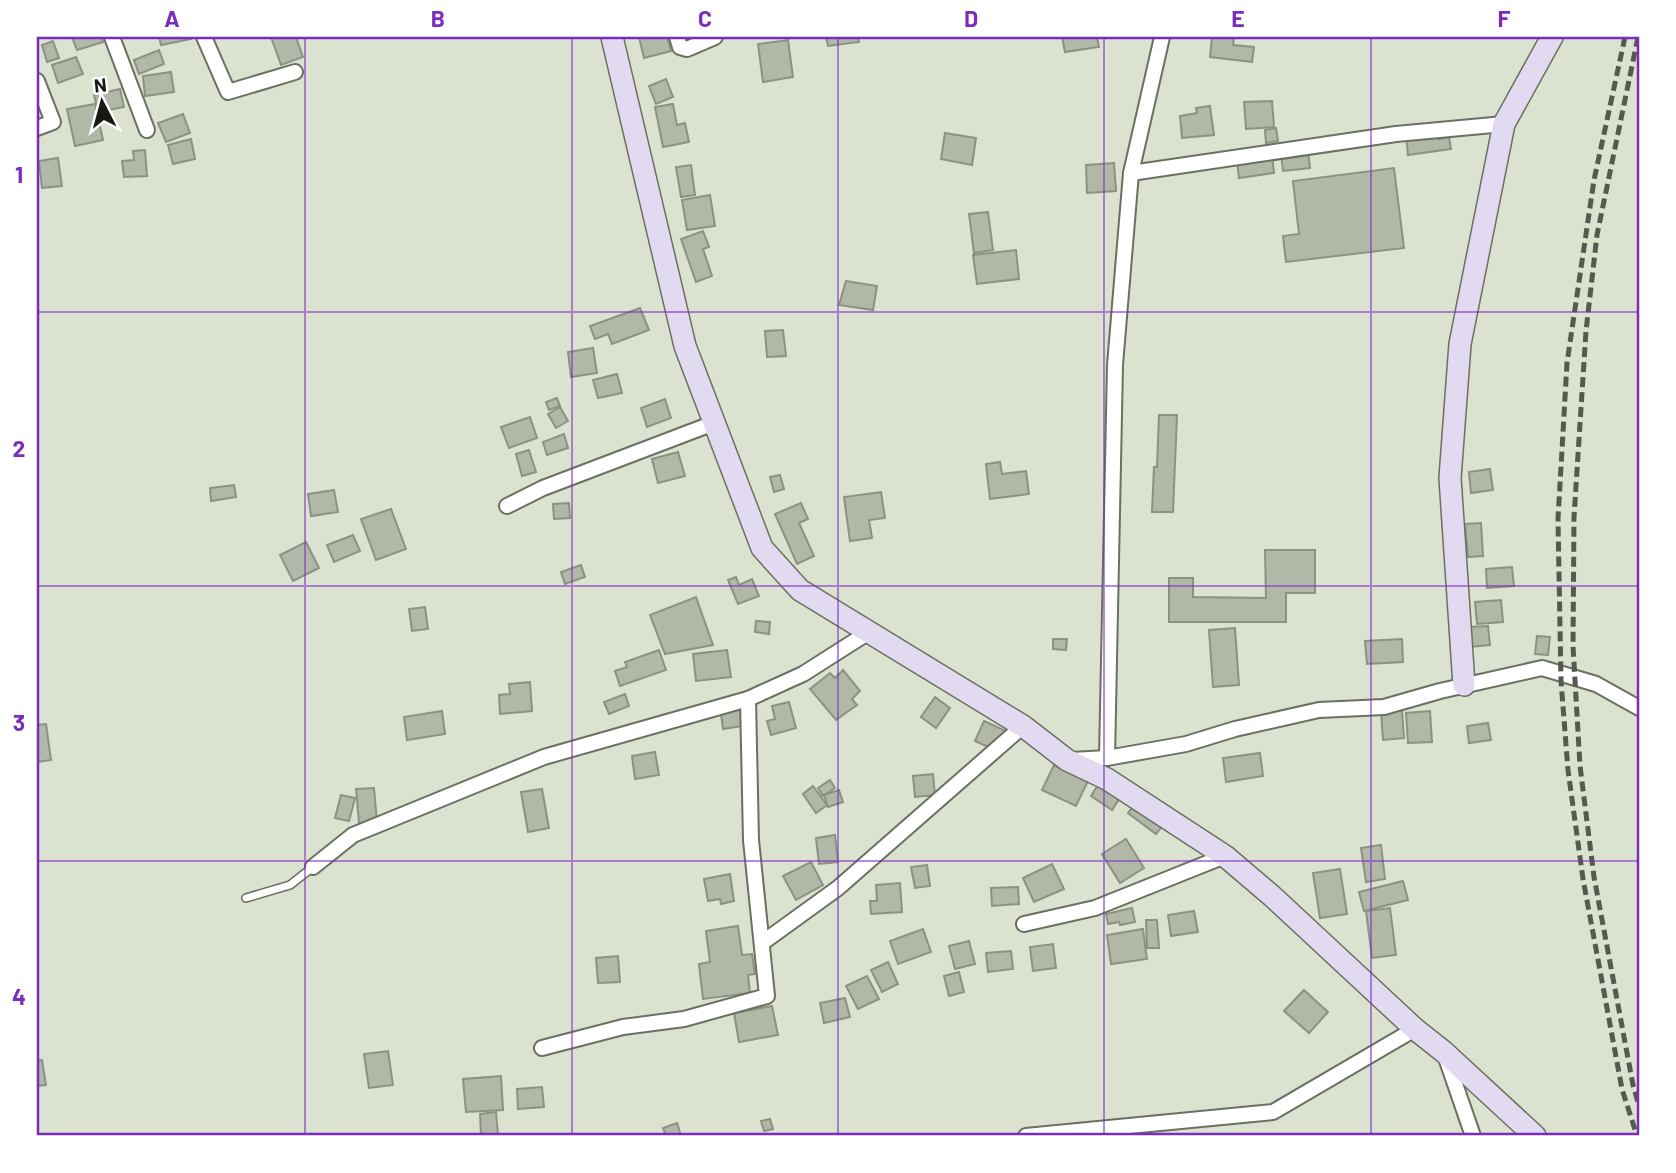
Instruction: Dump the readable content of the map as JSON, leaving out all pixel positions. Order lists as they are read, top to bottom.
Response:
{
  "north": "top",
  "grid": {
    "columns": [
      "A",
      "B",
      "C",
      "D",
      "E",
      "F"
    ],
    "rows": [
      "1",
      "2",
      "3",
      "4"
    ]
  }
}
